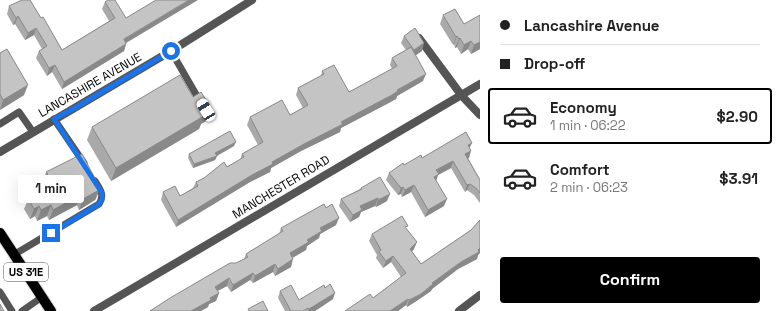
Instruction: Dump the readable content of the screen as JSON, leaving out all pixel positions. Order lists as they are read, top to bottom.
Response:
{
  "streets": {
    "main road": ["US 31E"],
    "street": ["LANCASHIRE AVENUE", "MANCHESTER ROAD"]
  },
  "page": {
    "banner": ["Lancashire Avenue", "Drop-off"],
    "list": [
      {
        "name": "Economy",
        "note": "1 min · 06:22",
        "value": "$2.90"
      },
      {
        "name": "Comfort",
        "note": "2 min · 06:23",
        "value": "$3.91"
      }
    ],
    "bubble": "1 min",
    "buttons": "Confirm"
  }
}
